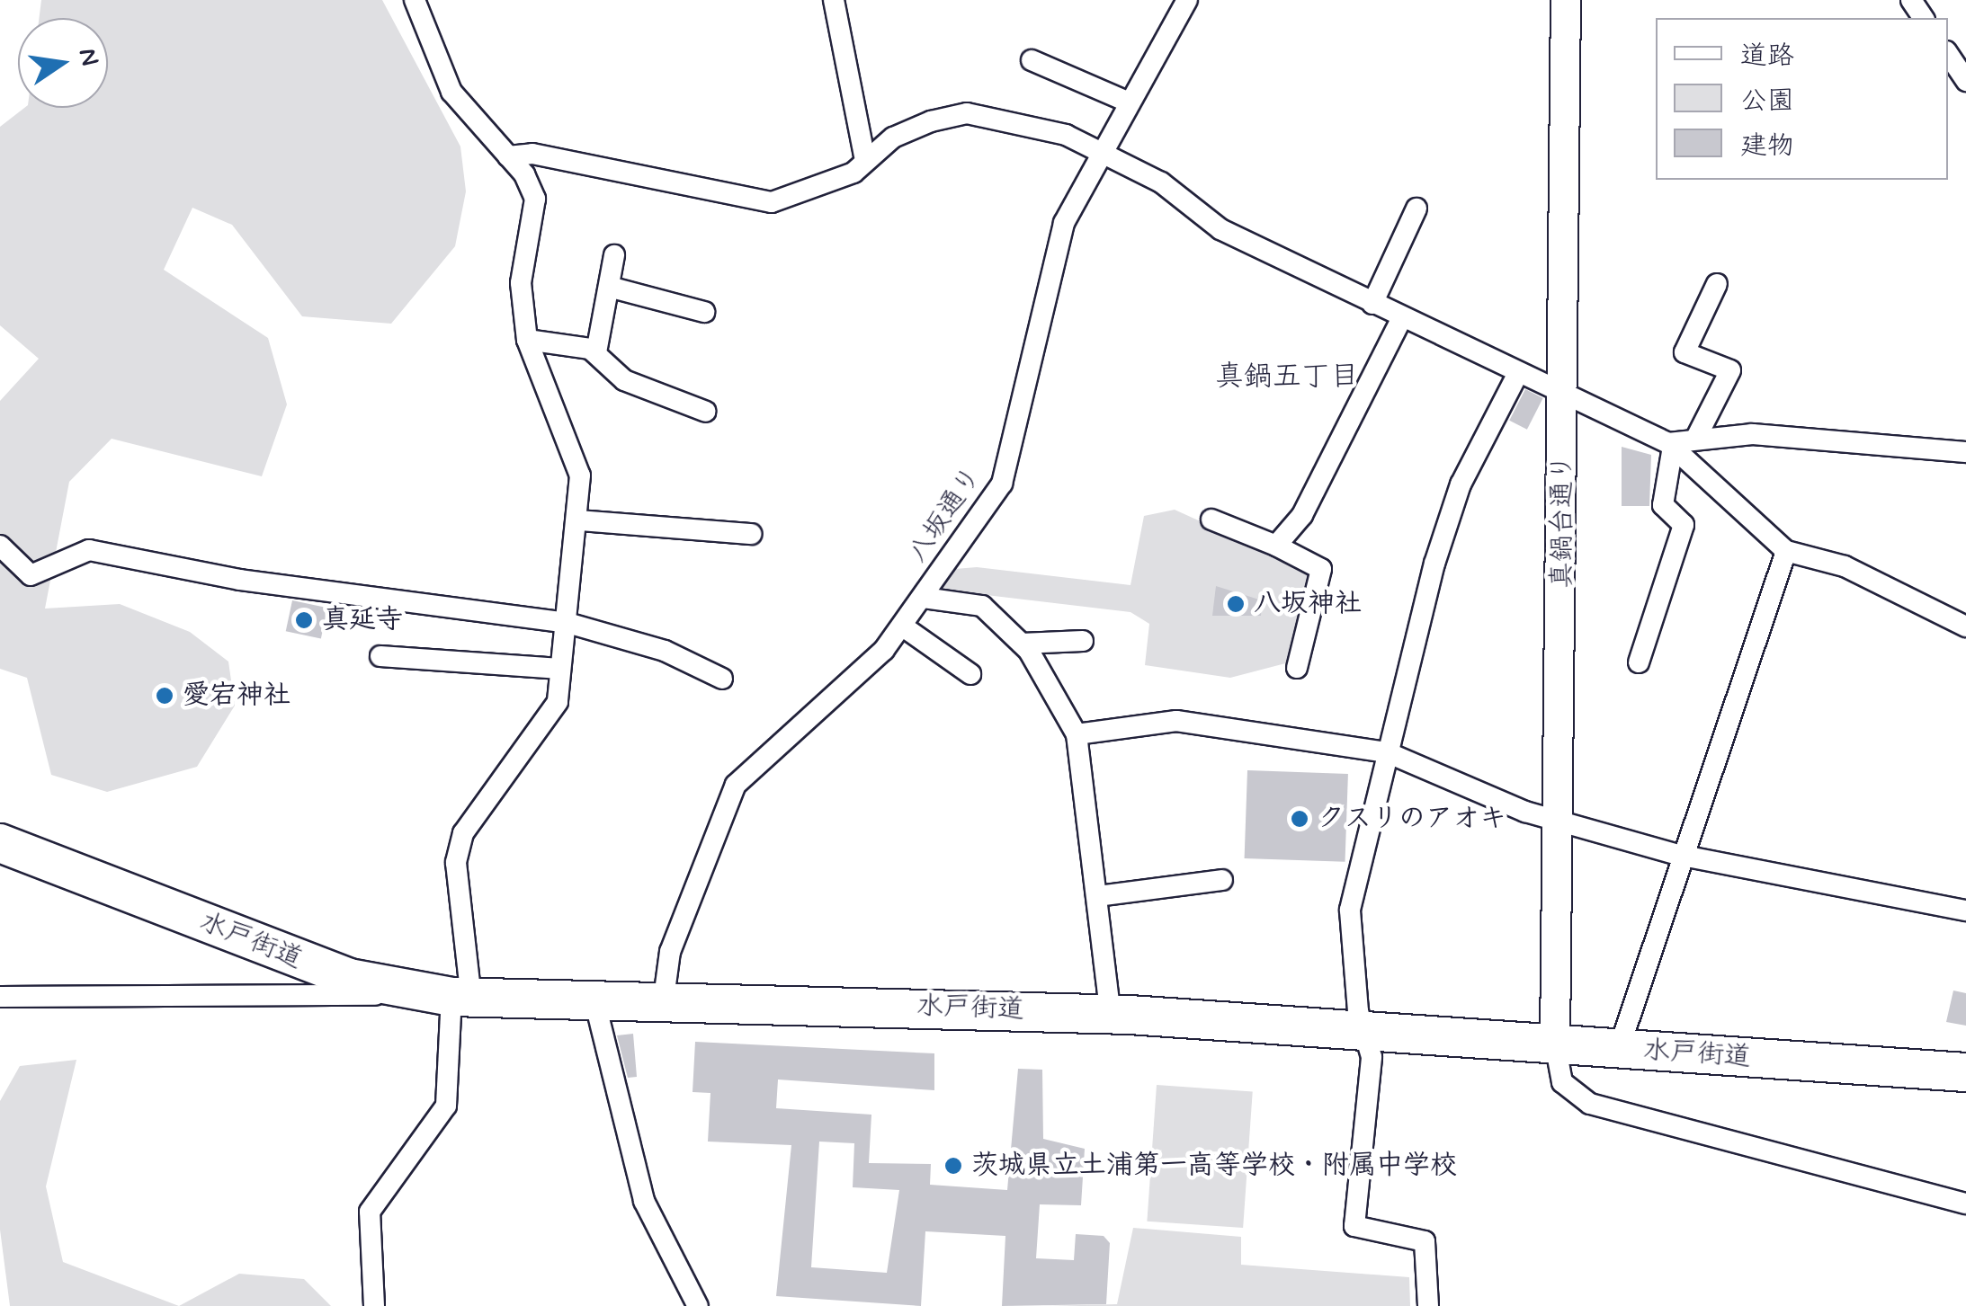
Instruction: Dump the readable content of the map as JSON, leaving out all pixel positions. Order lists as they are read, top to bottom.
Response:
{
  "streets": {
    "highway": ["水戸街道"],
    "street": ["八坂通り", "真鍋台通り"]
  },
  "crossings": [
    ["八坂通り", "水戸街道"],
    ["真鍋台通り", "水戸街道"]
  ],
  "districts": ["真鍋五丁目"],
  "places": [
    "八坂神社",
    "真延寺",
    "愛宕神社",
    "クスリのアオキ",
    "茨城県立土浦第一高等学校・附属中学校"
  ],
  "legend": ["道路", "公園", "建物"],
  "north": "right"
}
